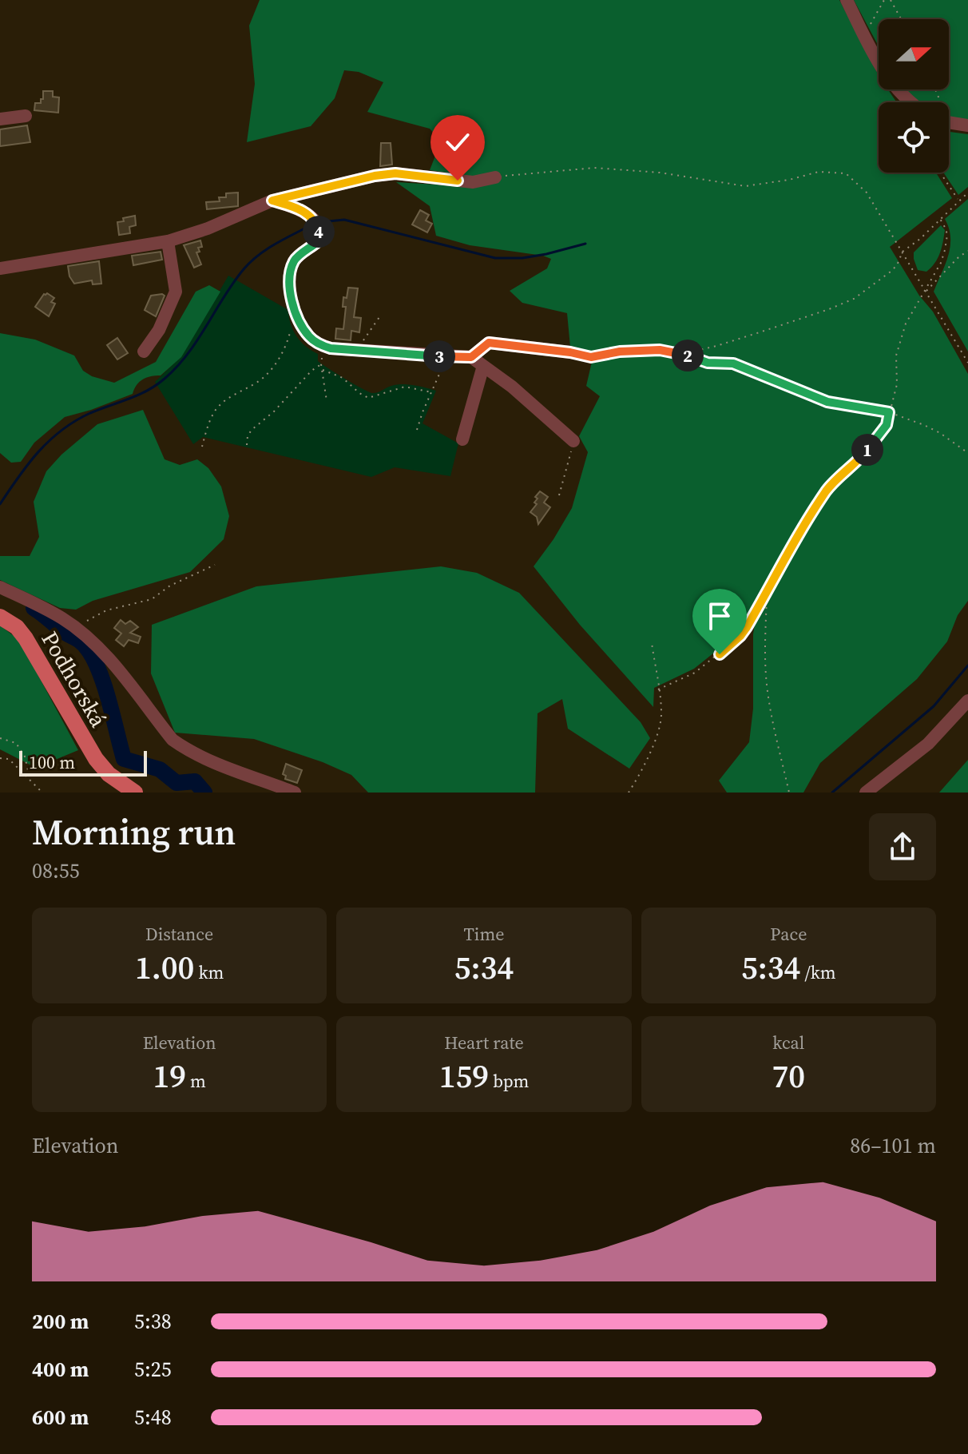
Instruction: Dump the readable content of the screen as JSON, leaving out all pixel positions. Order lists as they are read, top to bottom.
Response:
{
  "streets": {
    "main road": ["Podhorská"]
  },
  "scale_bar": "100 m",
  "north": "right",
  "page": {
    "pins": [
      "4",
      "2",
      "3",
      "1"
    ],
    "scale": "100 m",
    "heading": ["Morning run", "08:55"],
    "stats": [
      ["Distance", "1.00 km"],
      ["Time", "5:34"],
      ["Pace", "5:34 /km"],
      ["Elevation", "19 m"],
      ["Heart rate", "159 bpm"],
      ["kcal", "70"]
    ],
    "chart": ["Elevation", "86–101 m"],
    "list": [
      {
        "name": "200 m",
        "note": "5:38"
      },
      {
        "name": "400 m",
        "note": "5:25"
      },
      {
        "name": "600 m",
        "note": "5:48"
      }
    ]
  }
}
